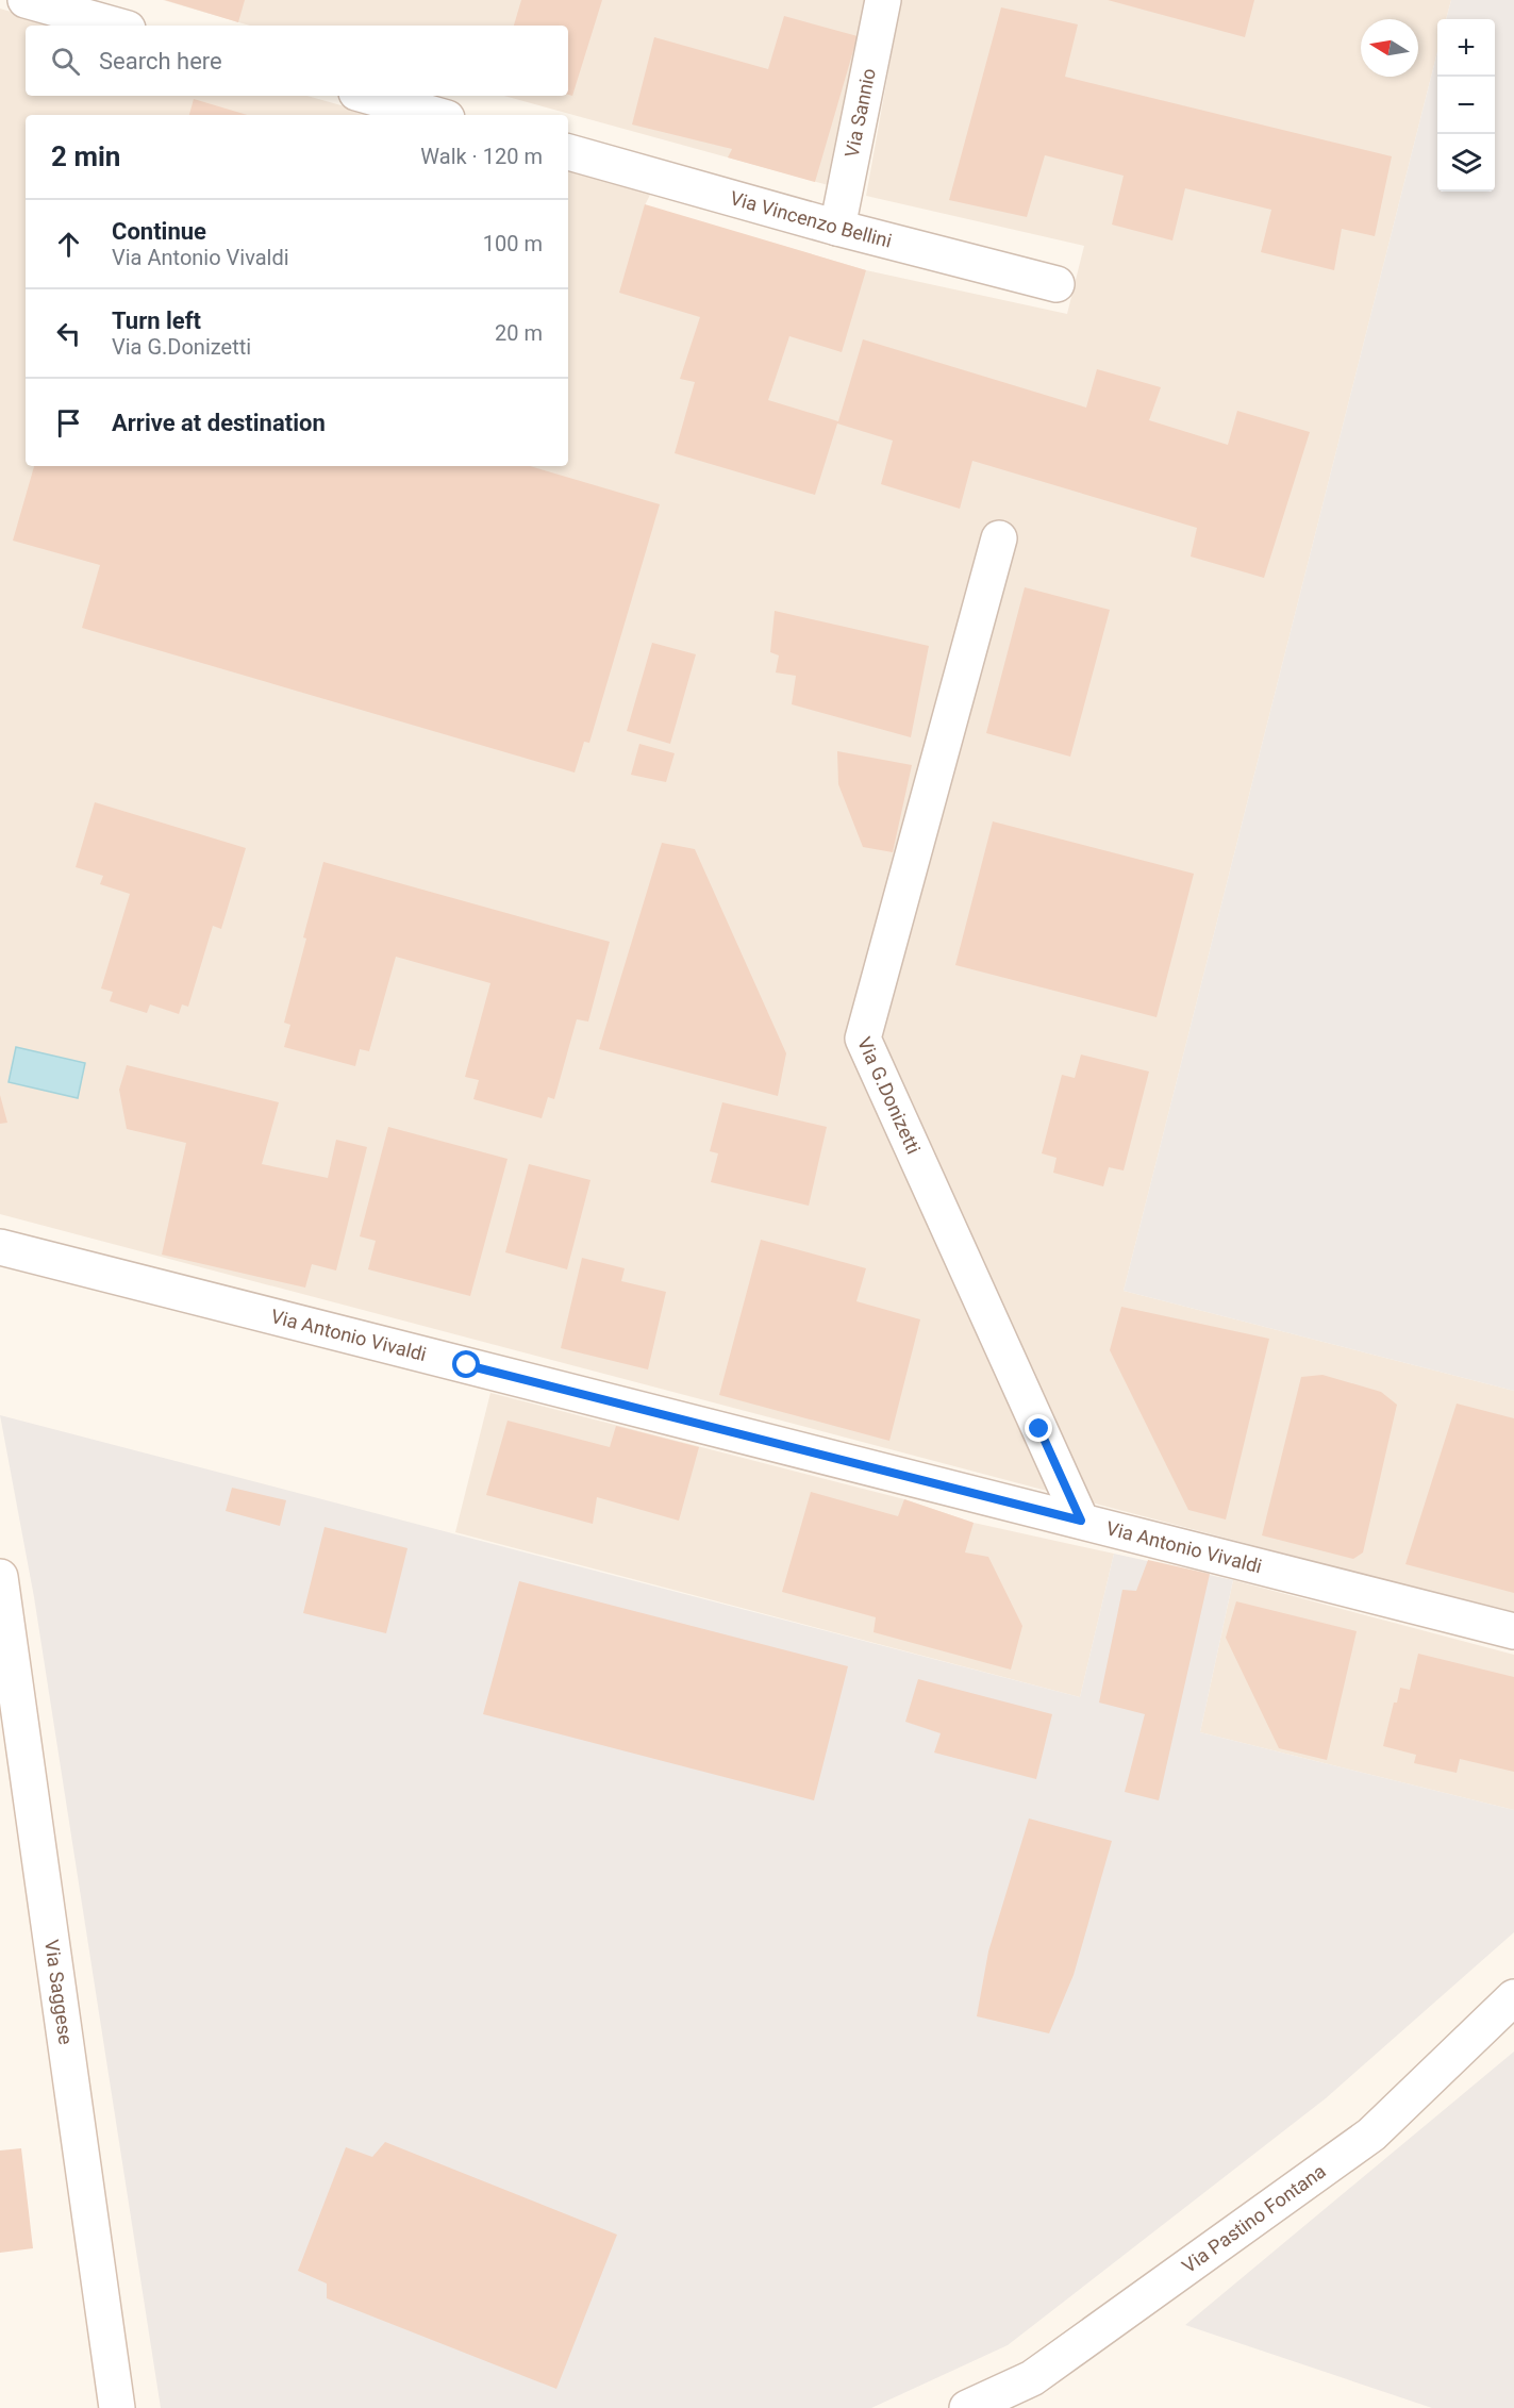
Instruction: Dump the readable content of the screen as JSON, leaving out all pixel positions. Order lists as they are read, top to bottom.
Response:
{
  "streets": {
    "street": [
      "Via Sannio",
      "Via Vincenzo Bellini",
      "Via G.Donizetti",
      "Via Antonio Vivaldi",
      "Via Saggese",
      "Via Pastino Fontana"
    ]
  },
  "crossings": [
    ["Via Sannio", "Via Vincenzo Bellini"],
    ["Via G.Donizetti", "Via Antonio Vivaldi"]
  ],
  "north": "left",
  "page": {
    "map_buttons": ["+", "−"],
    "search": "Search here",
    "heading": ["2 min", "Walk · 120 m"],
    "list": [
      ["Continue", "Via Antonio Vivaldi", "100 m"],
      ["Turn left", "Via G.Donizetti", "20 m"],
      "Arrive at destination"
    ]
  }
}
